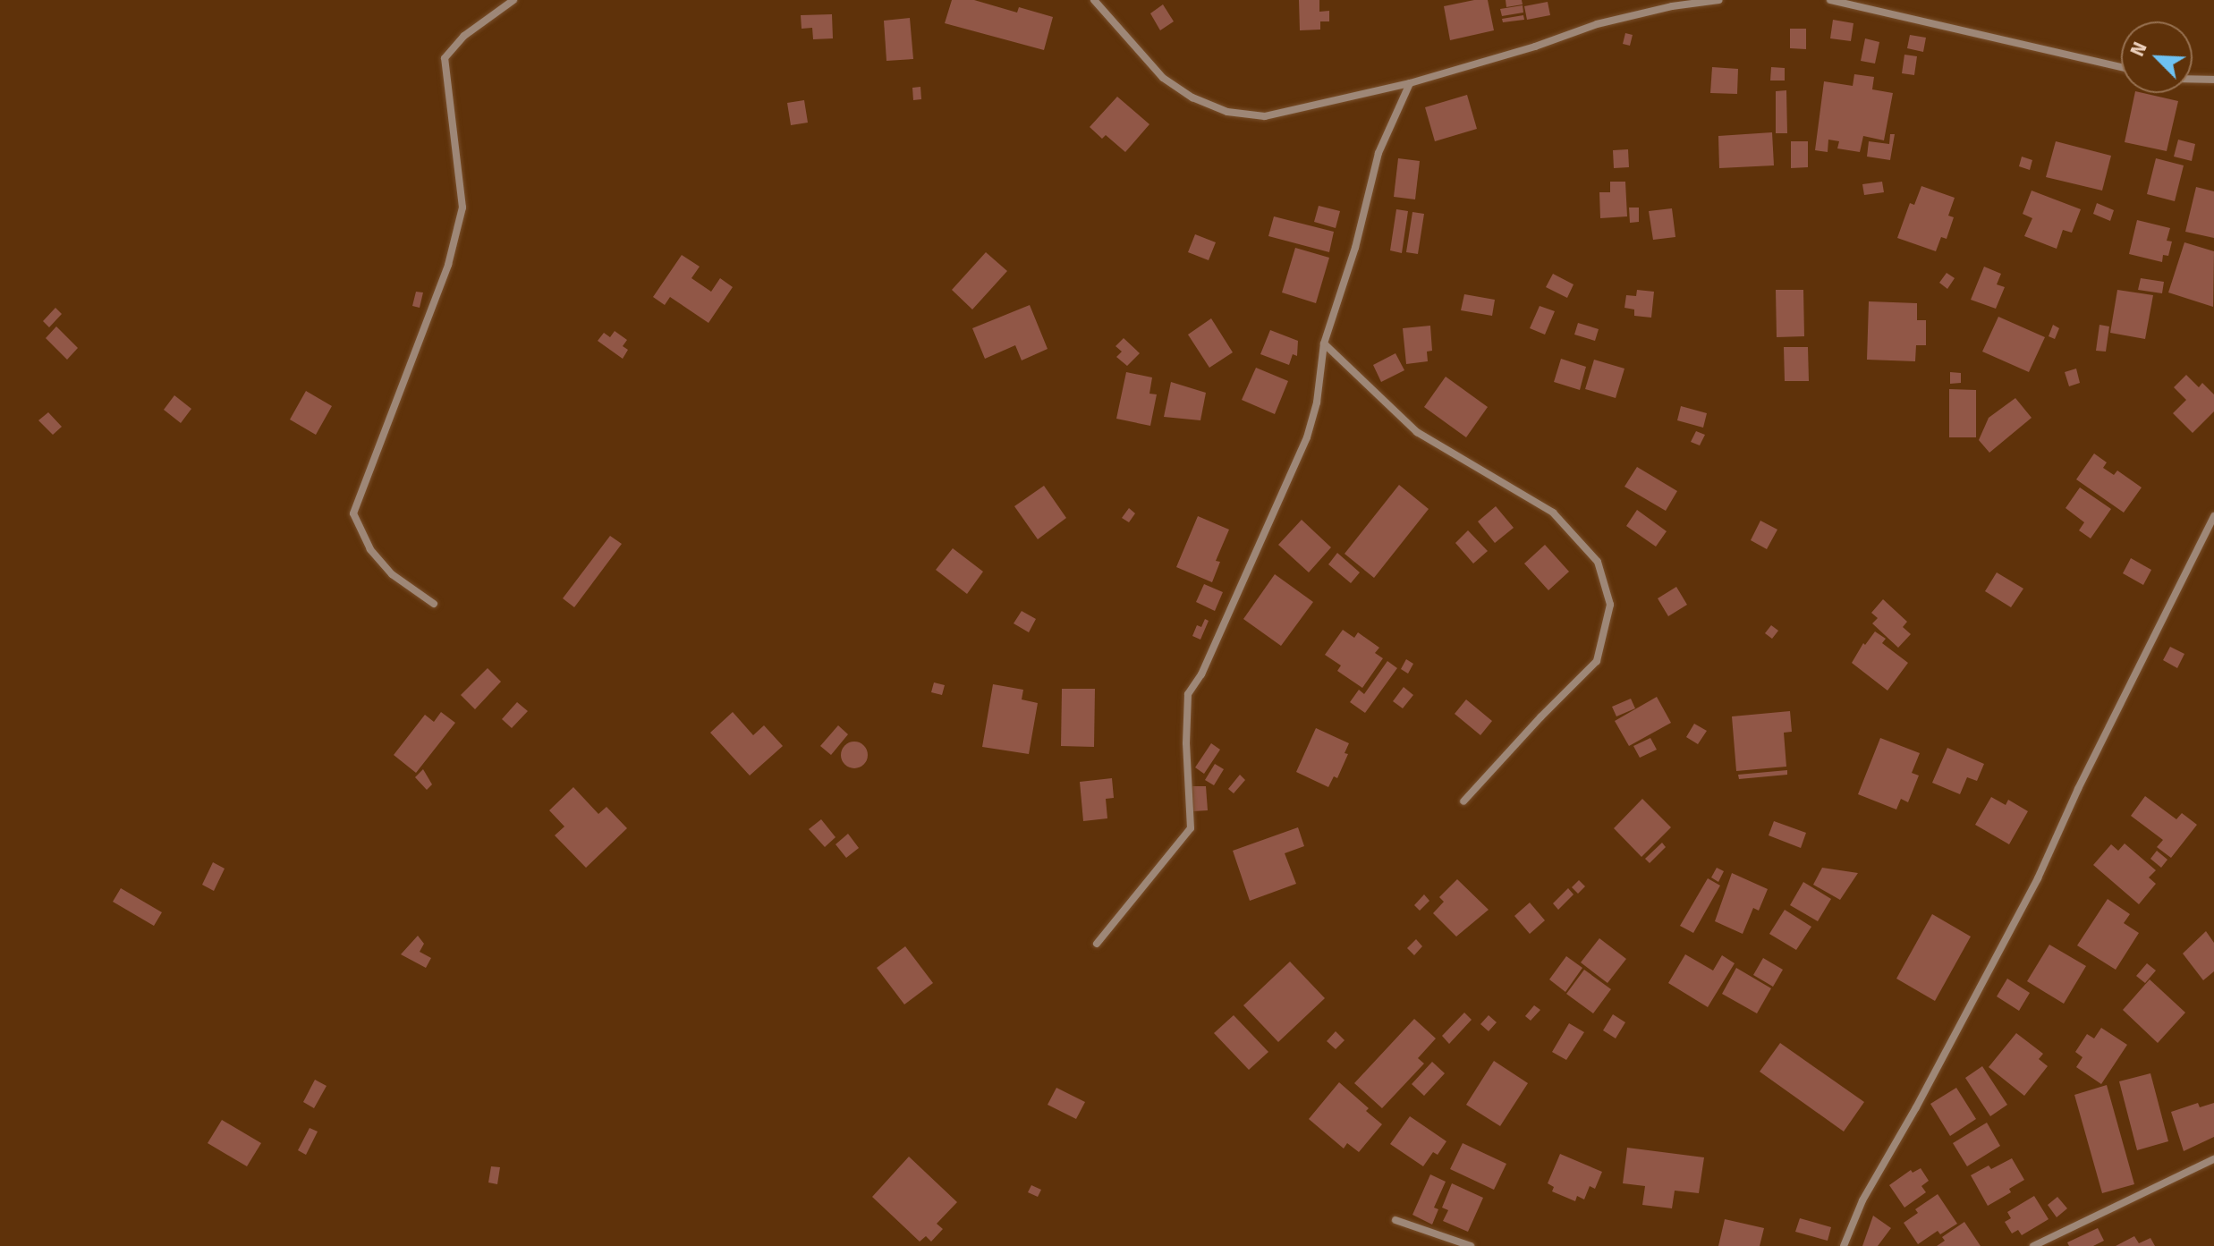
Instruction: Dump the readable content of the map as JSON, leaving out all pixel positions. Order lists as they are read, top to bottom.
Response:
{
  "north": "top left"
}
